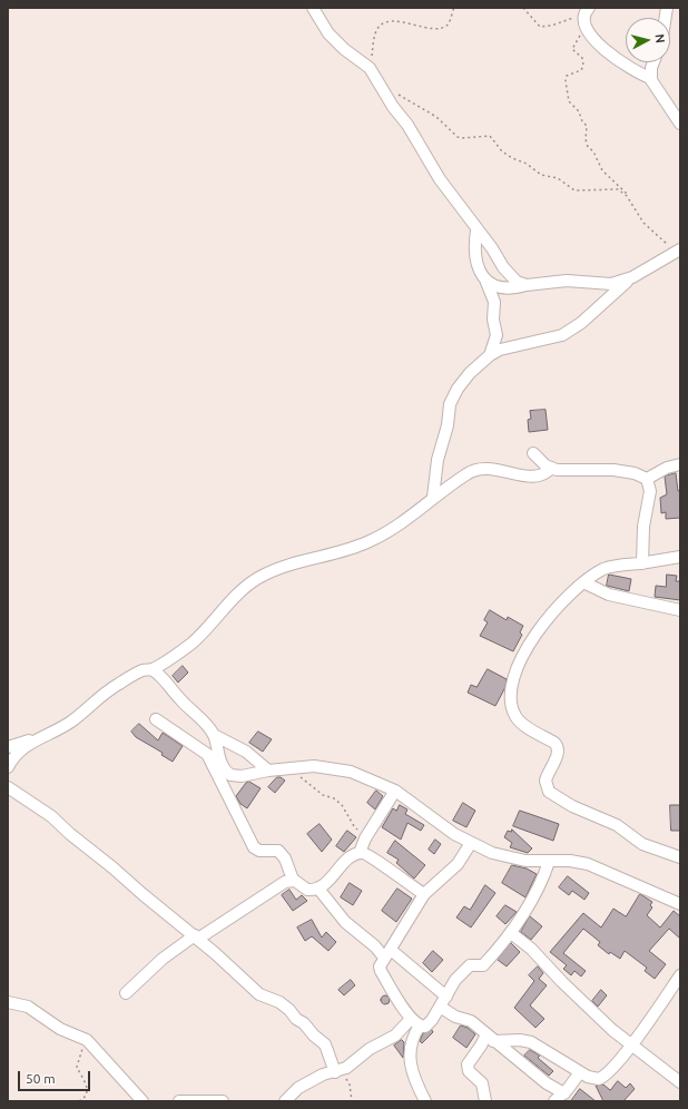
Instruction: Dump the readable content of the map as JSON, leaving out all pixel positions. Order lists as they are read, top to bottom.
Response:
{
  "scale_bar": "50 m",
  "north": "right"
}
